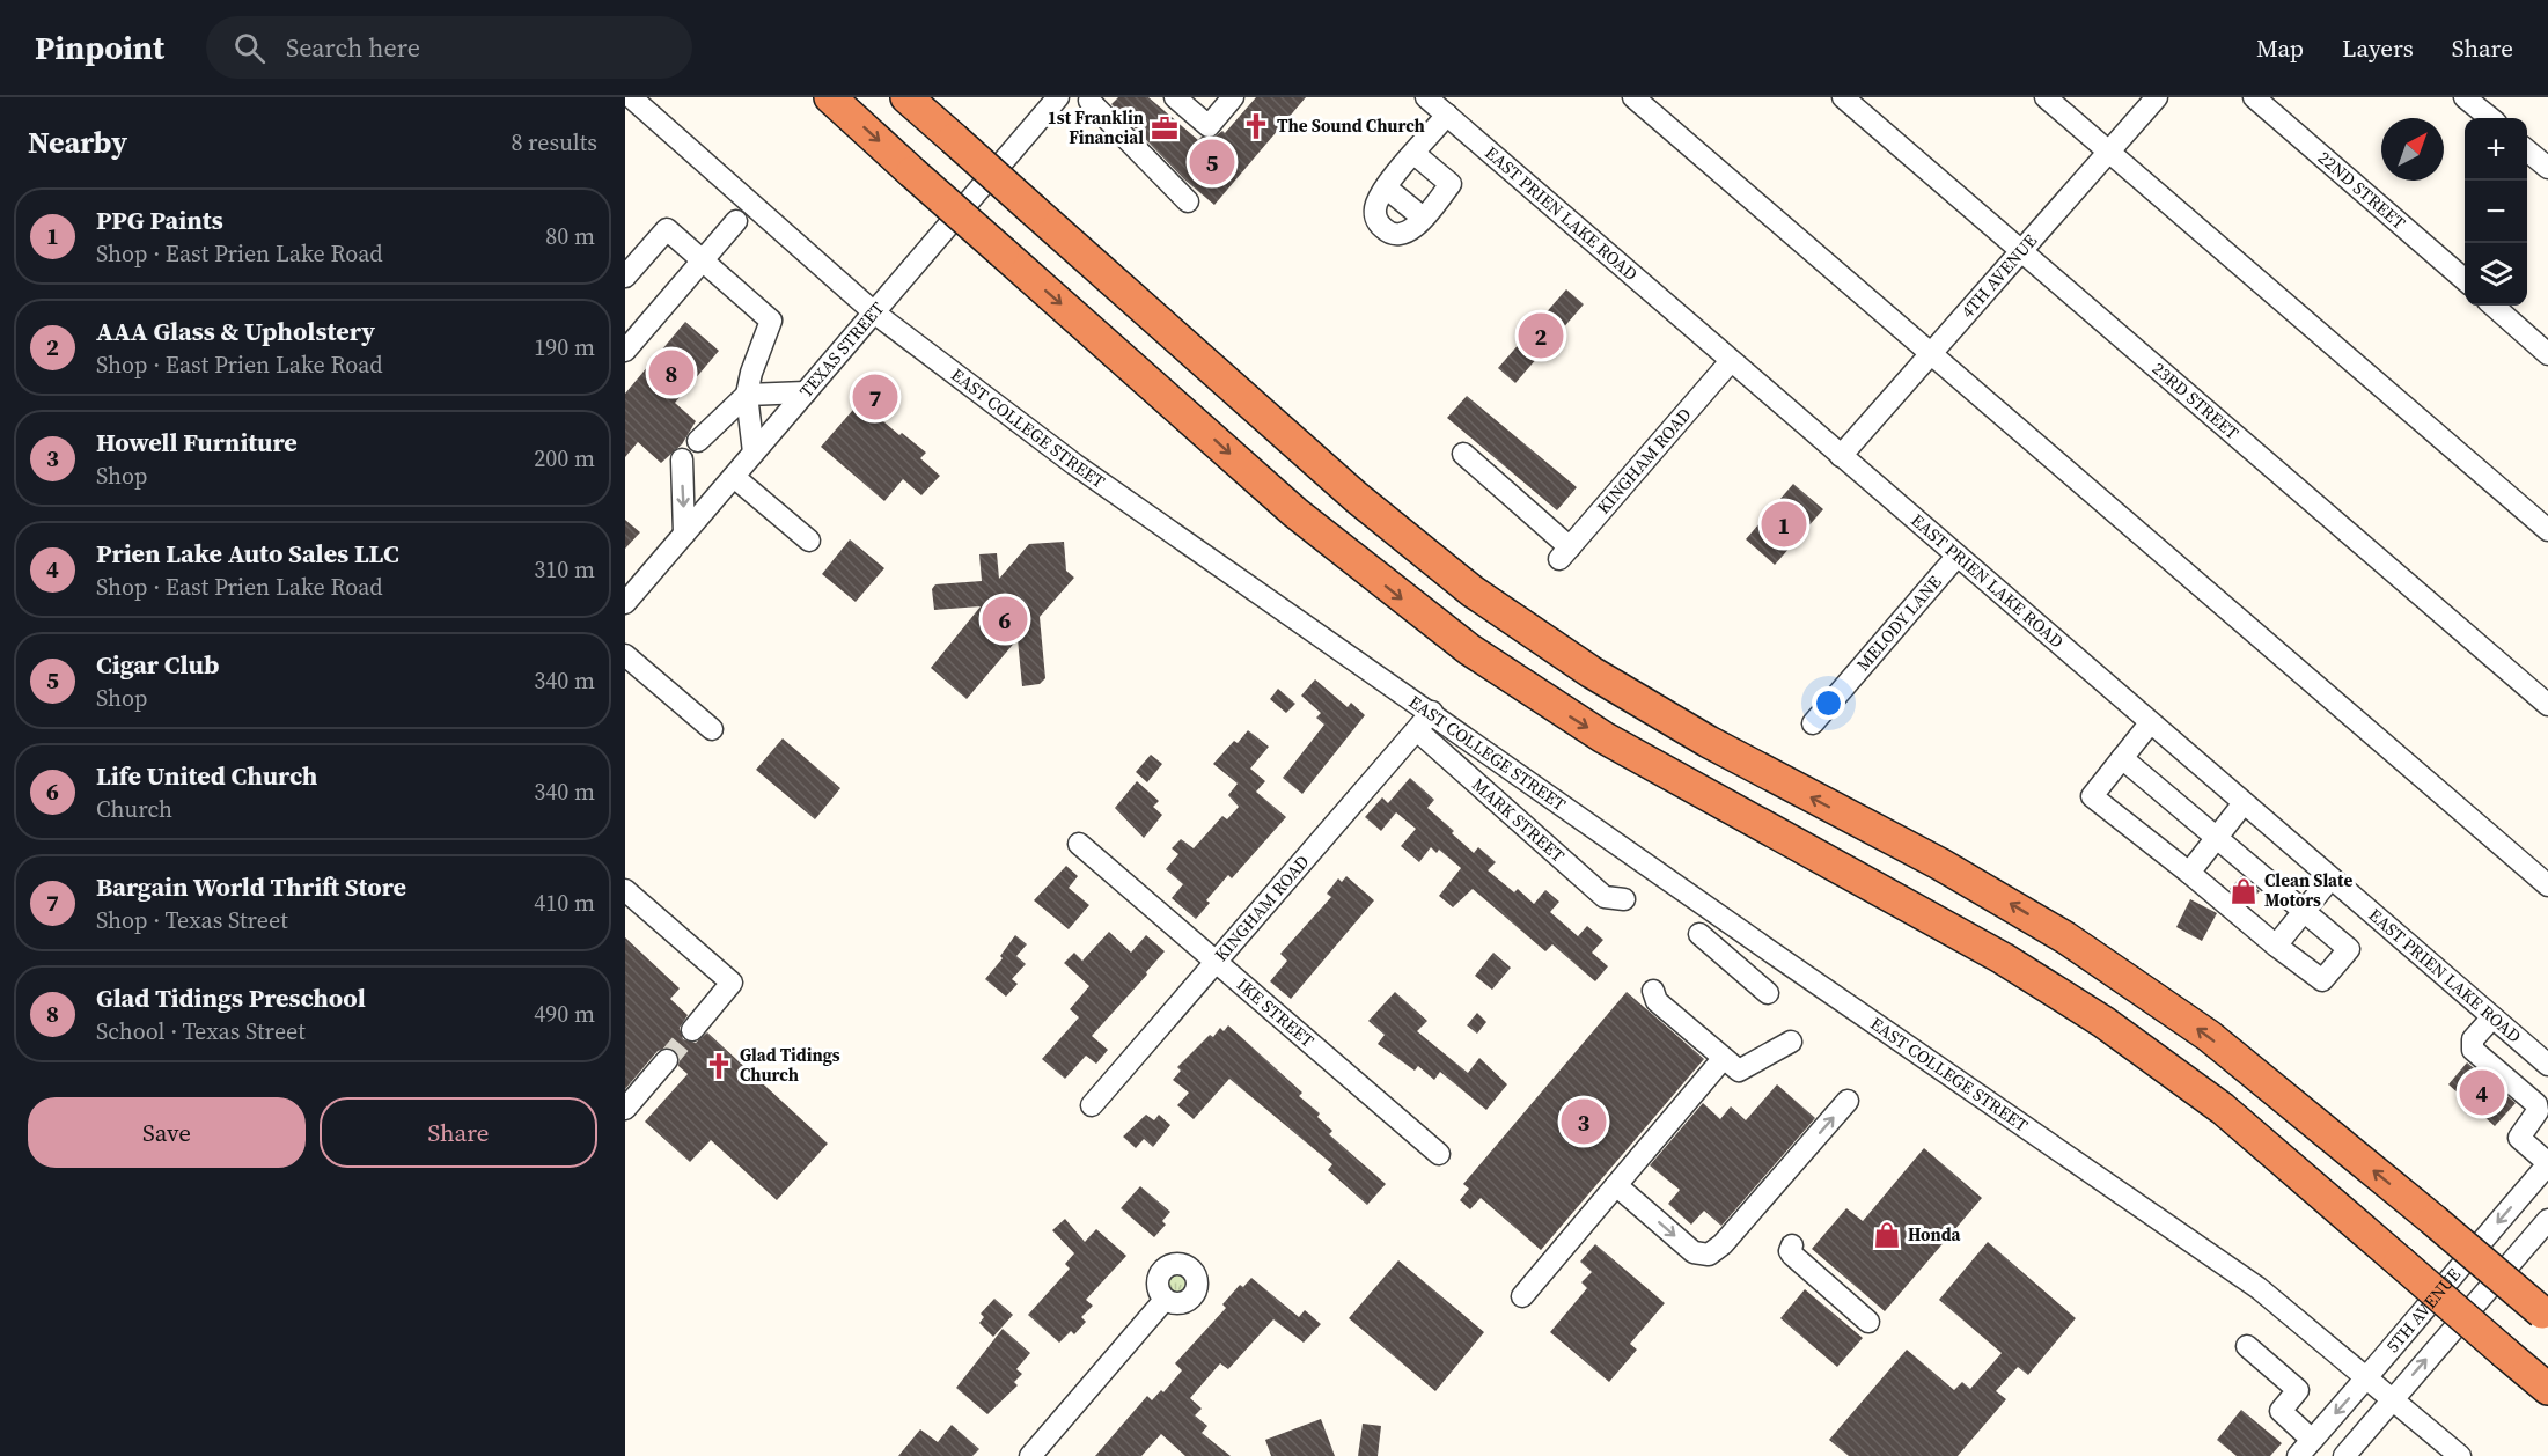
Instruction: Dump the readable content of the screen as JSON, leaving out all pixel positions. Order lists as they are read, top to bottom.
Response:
{
  "streets": {
    "street": [
      "22ND STREET",
      "EAST PRIEN LAKE ROAD",
      "4TH AVENUE",
      "TEXAS STREET",
      "23RD STREET",
      "EAST COLLEGE STREET",
      "KINGHAM ROAD",
      "MELODY LANE",
      "MARK STREET",
      "IKE STREET",
      "5TH AVENUE"
    ]
  },
  "crossings": [
    ["EAST PRIEN LAKE ROAD", "4TH AVENUE"],
    ["EAST PRIEN LAKE ROAD", "KINGHAM ROAD"],
    ["EAST PRIEN LAKE ROAD", "MELODY LANE"],
    ["4TH AVENUE", "23RD STREET"],
    ["TEXAS STREET", "EAST COLLEGE STREET"],
    ["EAST COLLEGE STREET", "KINGHAM ROAD"],
    ["EAST COLLEGE STREET", "5TH AVENUE"],
    ["KINGHAM ROAD", "MARK STREET"],
    ["KINGHAM ROAD", "IKE STREET"]
  ],
  "places": {
    "church": ["The Sound Church", "Glad Tidings Church"],
    "office": ["1st Franklin Financial"],
    "shop": ["Clean Slate Motors", "Honda"]
  },
  "north": "top right",
  "page": {
    "header": "Pinpoint",
    "search": "Search here",
    "nav": ["Map", "Layers", "Share"],
    "heading": ["Nearby", "8 results"],
    "map_buttons": ["+", "−"],
    "pins": [
      "5",
      "2",
      "8",
      "7",
      "1",
      "6",
      "4",
      "3"
    ],
    "list": [
      {
        "mark": "1",
        "name": "PPG Paints",
        "note": "Shop · East Prien Lake Road",
        "value": "80 m"
      },
      {
        "mark": "2",
        "name": "AAA Glass & Upholstery",
        "note": "Shop · East Prien Lake Road",
        "value": "190 m"
      },
      {
        "mark": "3",
        "name": "Howell Furniture",
        "note": "Shop",
        "value": "200 m"
      },
      {
        "mark": "4",
        "name": "Prien Lake Auto Sales LLC",
        "note": "Shop · East Prien Lake Road",
        "value": "310 m"
      },
      {
        "mark": "5",
        "name": "Cigar Club",
        "note": "Shop",
        "value": "340 m"
      },
      {
        "mark": "6",
        "name": "Life United Church",
        "note": "Church",
        "value": "340 m"
      },
      {
        "mark": "7",
        "name": "Bargain World Thrift Store",
        "note": "Shop · Texas Street",
        "value": "410 m"
      },
      {
        "mark": "8",
        "name": "Glad Tidings Preschool",
        "note": "School · Texas Street",
        "value": "490 m"
      }
    ],
    "buttons": ["Save", "Share"]
  }
}
